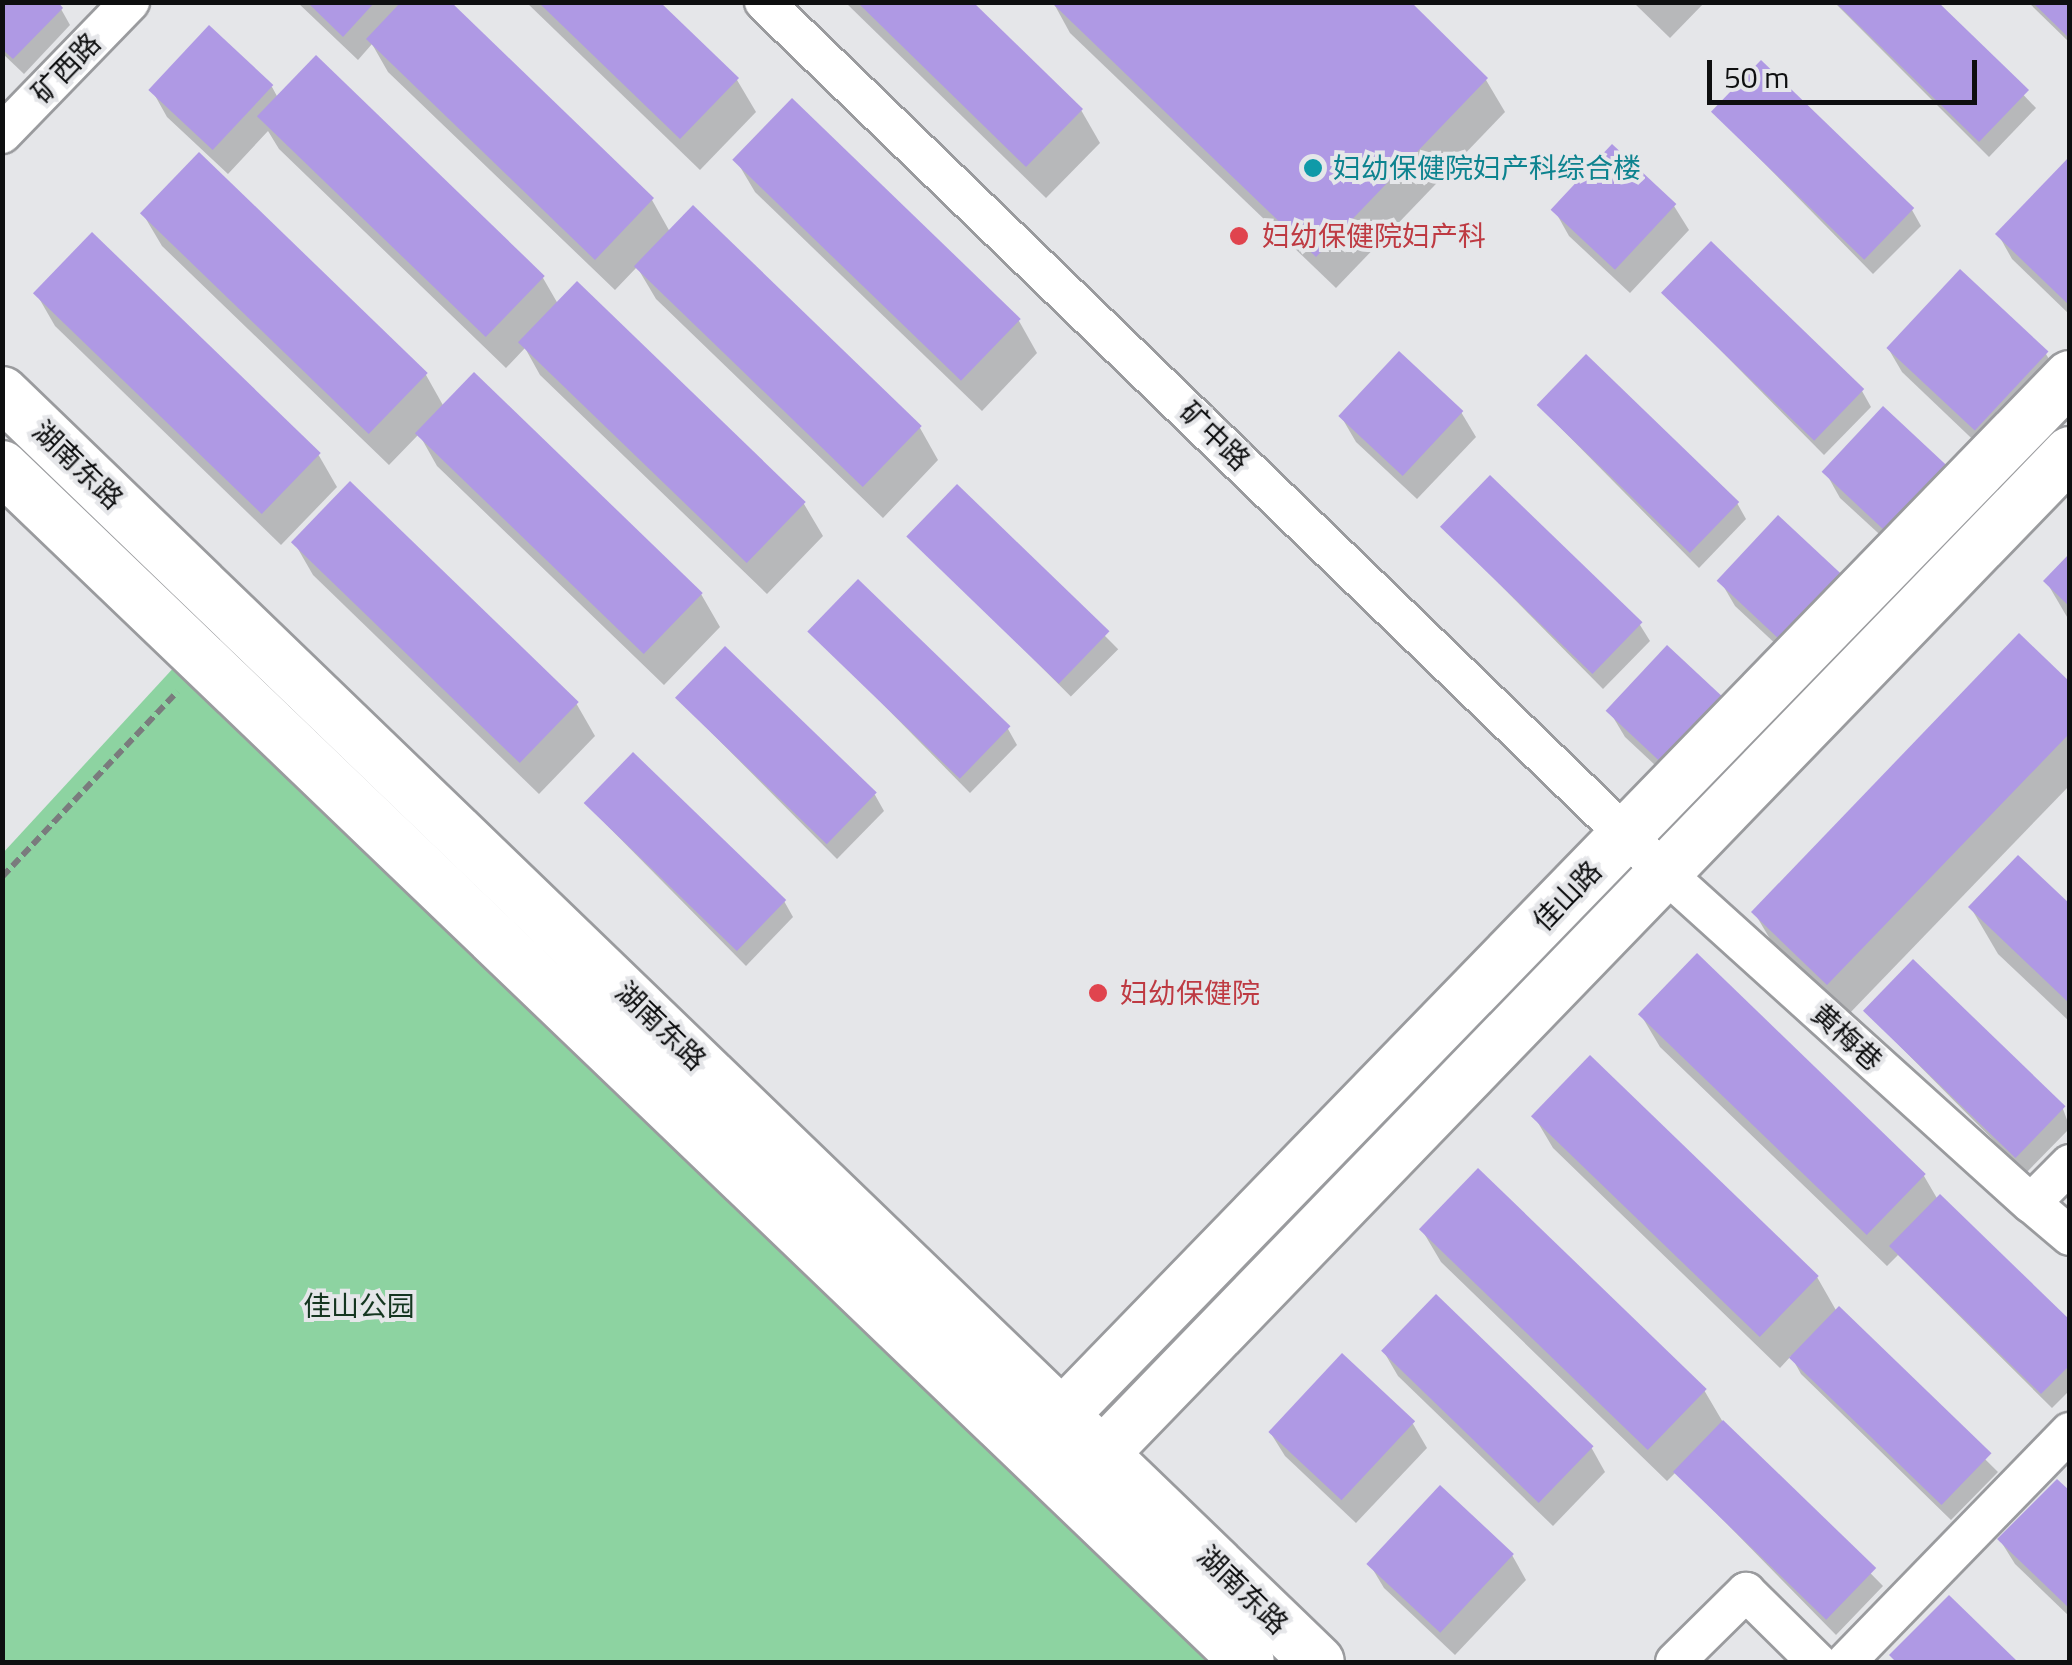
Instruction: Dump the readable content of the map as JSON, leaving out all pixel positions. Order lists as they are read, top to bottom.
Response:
{
  "streets": {
    "main road": ["湖南东路", "佳山路"],
    "street": ["矿西路", "矿中路", "黄梅巷"]
  },
  "crossings": [
    ["矿中路", "佳山路"],
    ["矿中路", "黄梅巷"],
    ["湖南东路", "佳山路"],
    ["佳山路", "黄梅巷"]
  ],
  "parks": ["佳山公园"],
  "places": ["妇幼保健院妇产科综合楼", "妇幼保健院妇产科", "妇幼保健院"],
  "scale_bar": "50 m"
}
